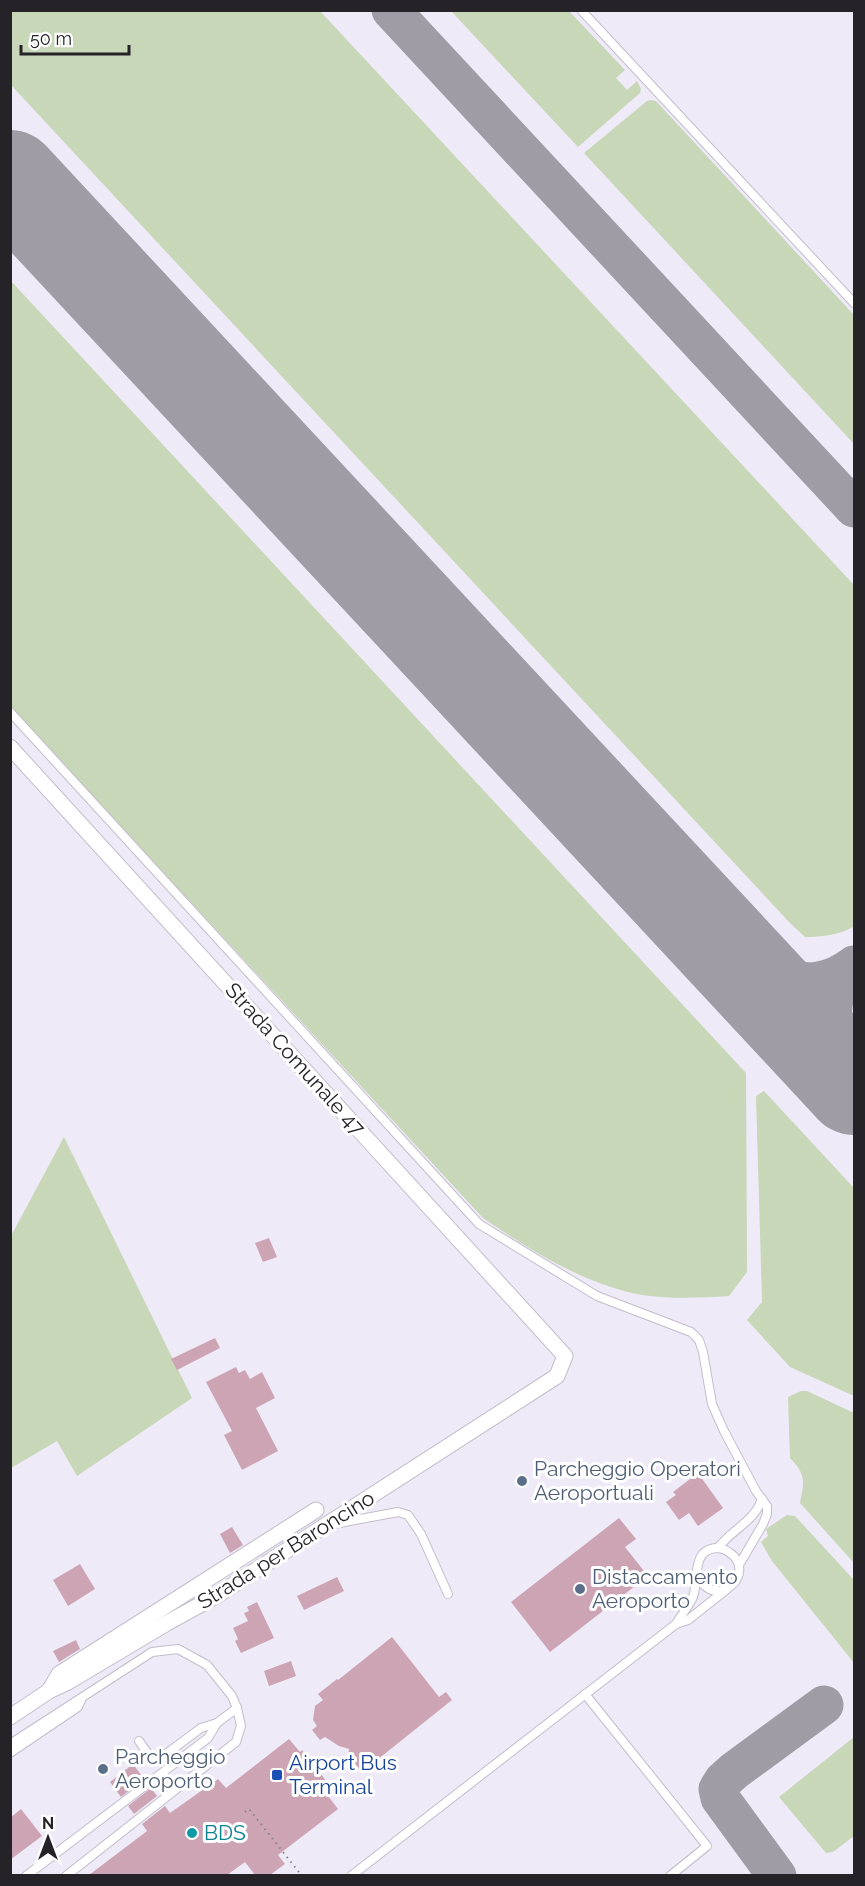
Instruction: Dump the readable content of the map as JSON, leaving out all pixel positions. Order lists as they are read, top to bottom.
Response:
{
  "streets": {
    "street": ["Strada Comunale 47", "Strada per Baroncino"]
  },
  "crossings": [
    ["Strada Comunale 47", "Strada per Baroncino"]
  ],
  "places": {
    "other": [
      "Parcheggio Operatori Aeroportuali",
      "Distaccamento Aeroporto",
      "Parcheggio Aeroporto",
      "BDS"
    ],
    "transit": ["Airport Bus Terminal"]
  },
  "scale_bar": "50 m",
  "north": "top"
}
